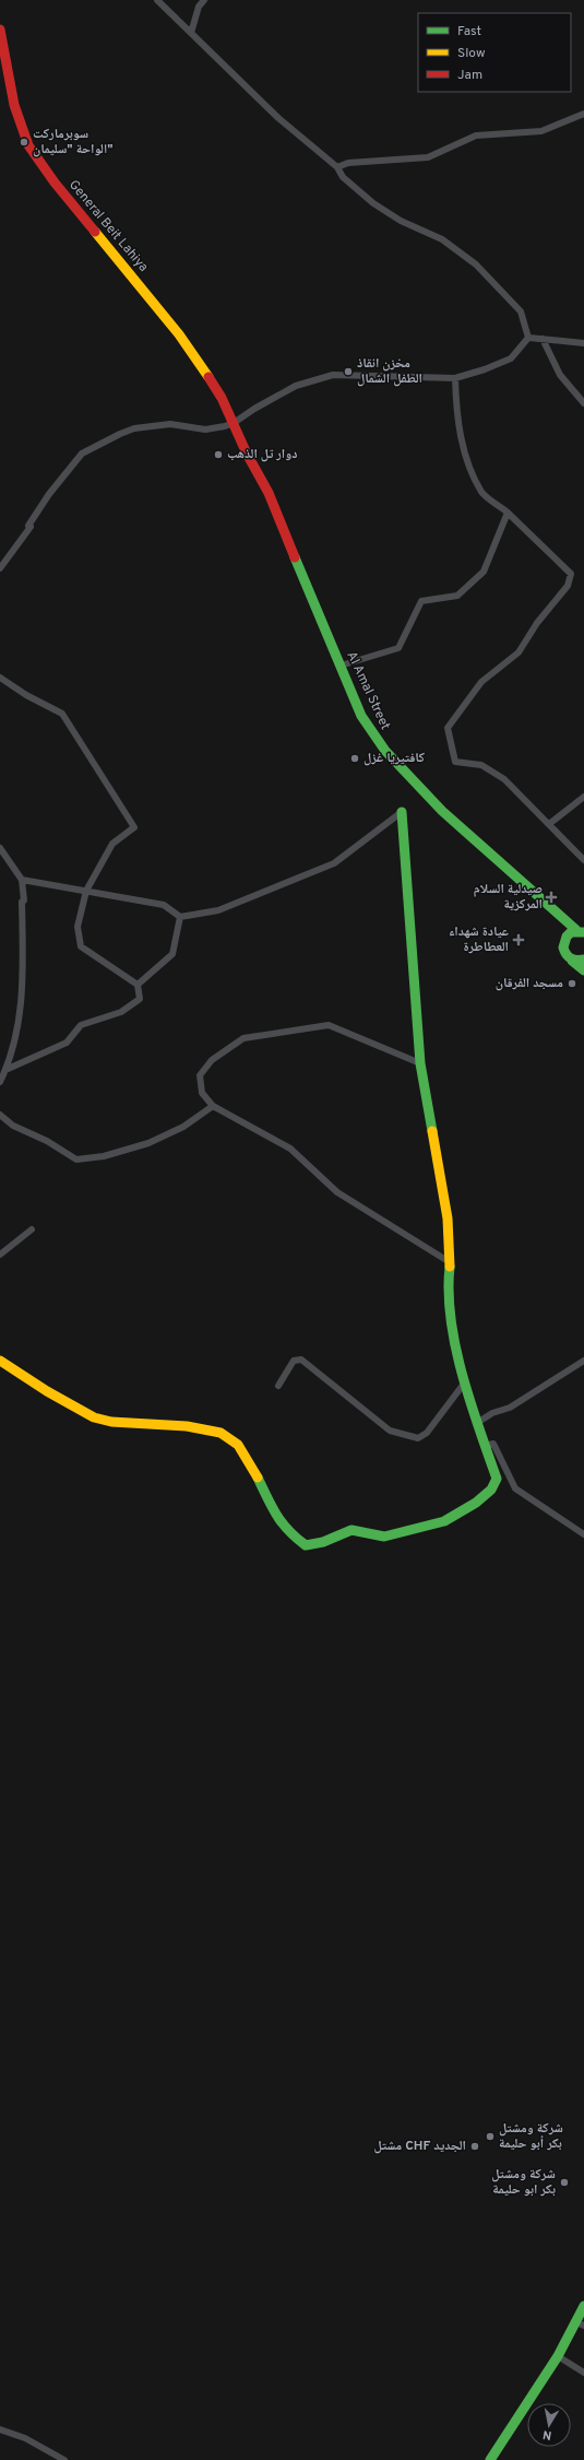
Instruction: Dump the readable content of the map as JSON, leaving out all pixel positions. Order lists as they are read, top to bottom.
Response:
{
  "streets": {
    "street": ["General Beit Lahiya", "Al Amal Street"]
  },
  "crossings": [
    ["General Beit Lahiya", "Al Amal Street"]
  ],
  "places": {
    "other": [
      "سوبرماركت الواحة \"سليمان\"",
      "مخزن انقاذ الطفل الشمال",
      "دوار تل الذهب",
      "كافتيريا غزل",
      "مسجد الفرقان",
      "شركة ومشتل بكر أبو حليمة",
      "مشتل CHF الجديد",
      "شركة ومشتل بكر ابو حليمة"
    ],
    "health": ["صيدلية السلام المركزية", "عيادة شهداء العطاطرة"]
  },
  "legend": ["Fast", "Slow", "Jam"],
  "north": "bottom"
}
